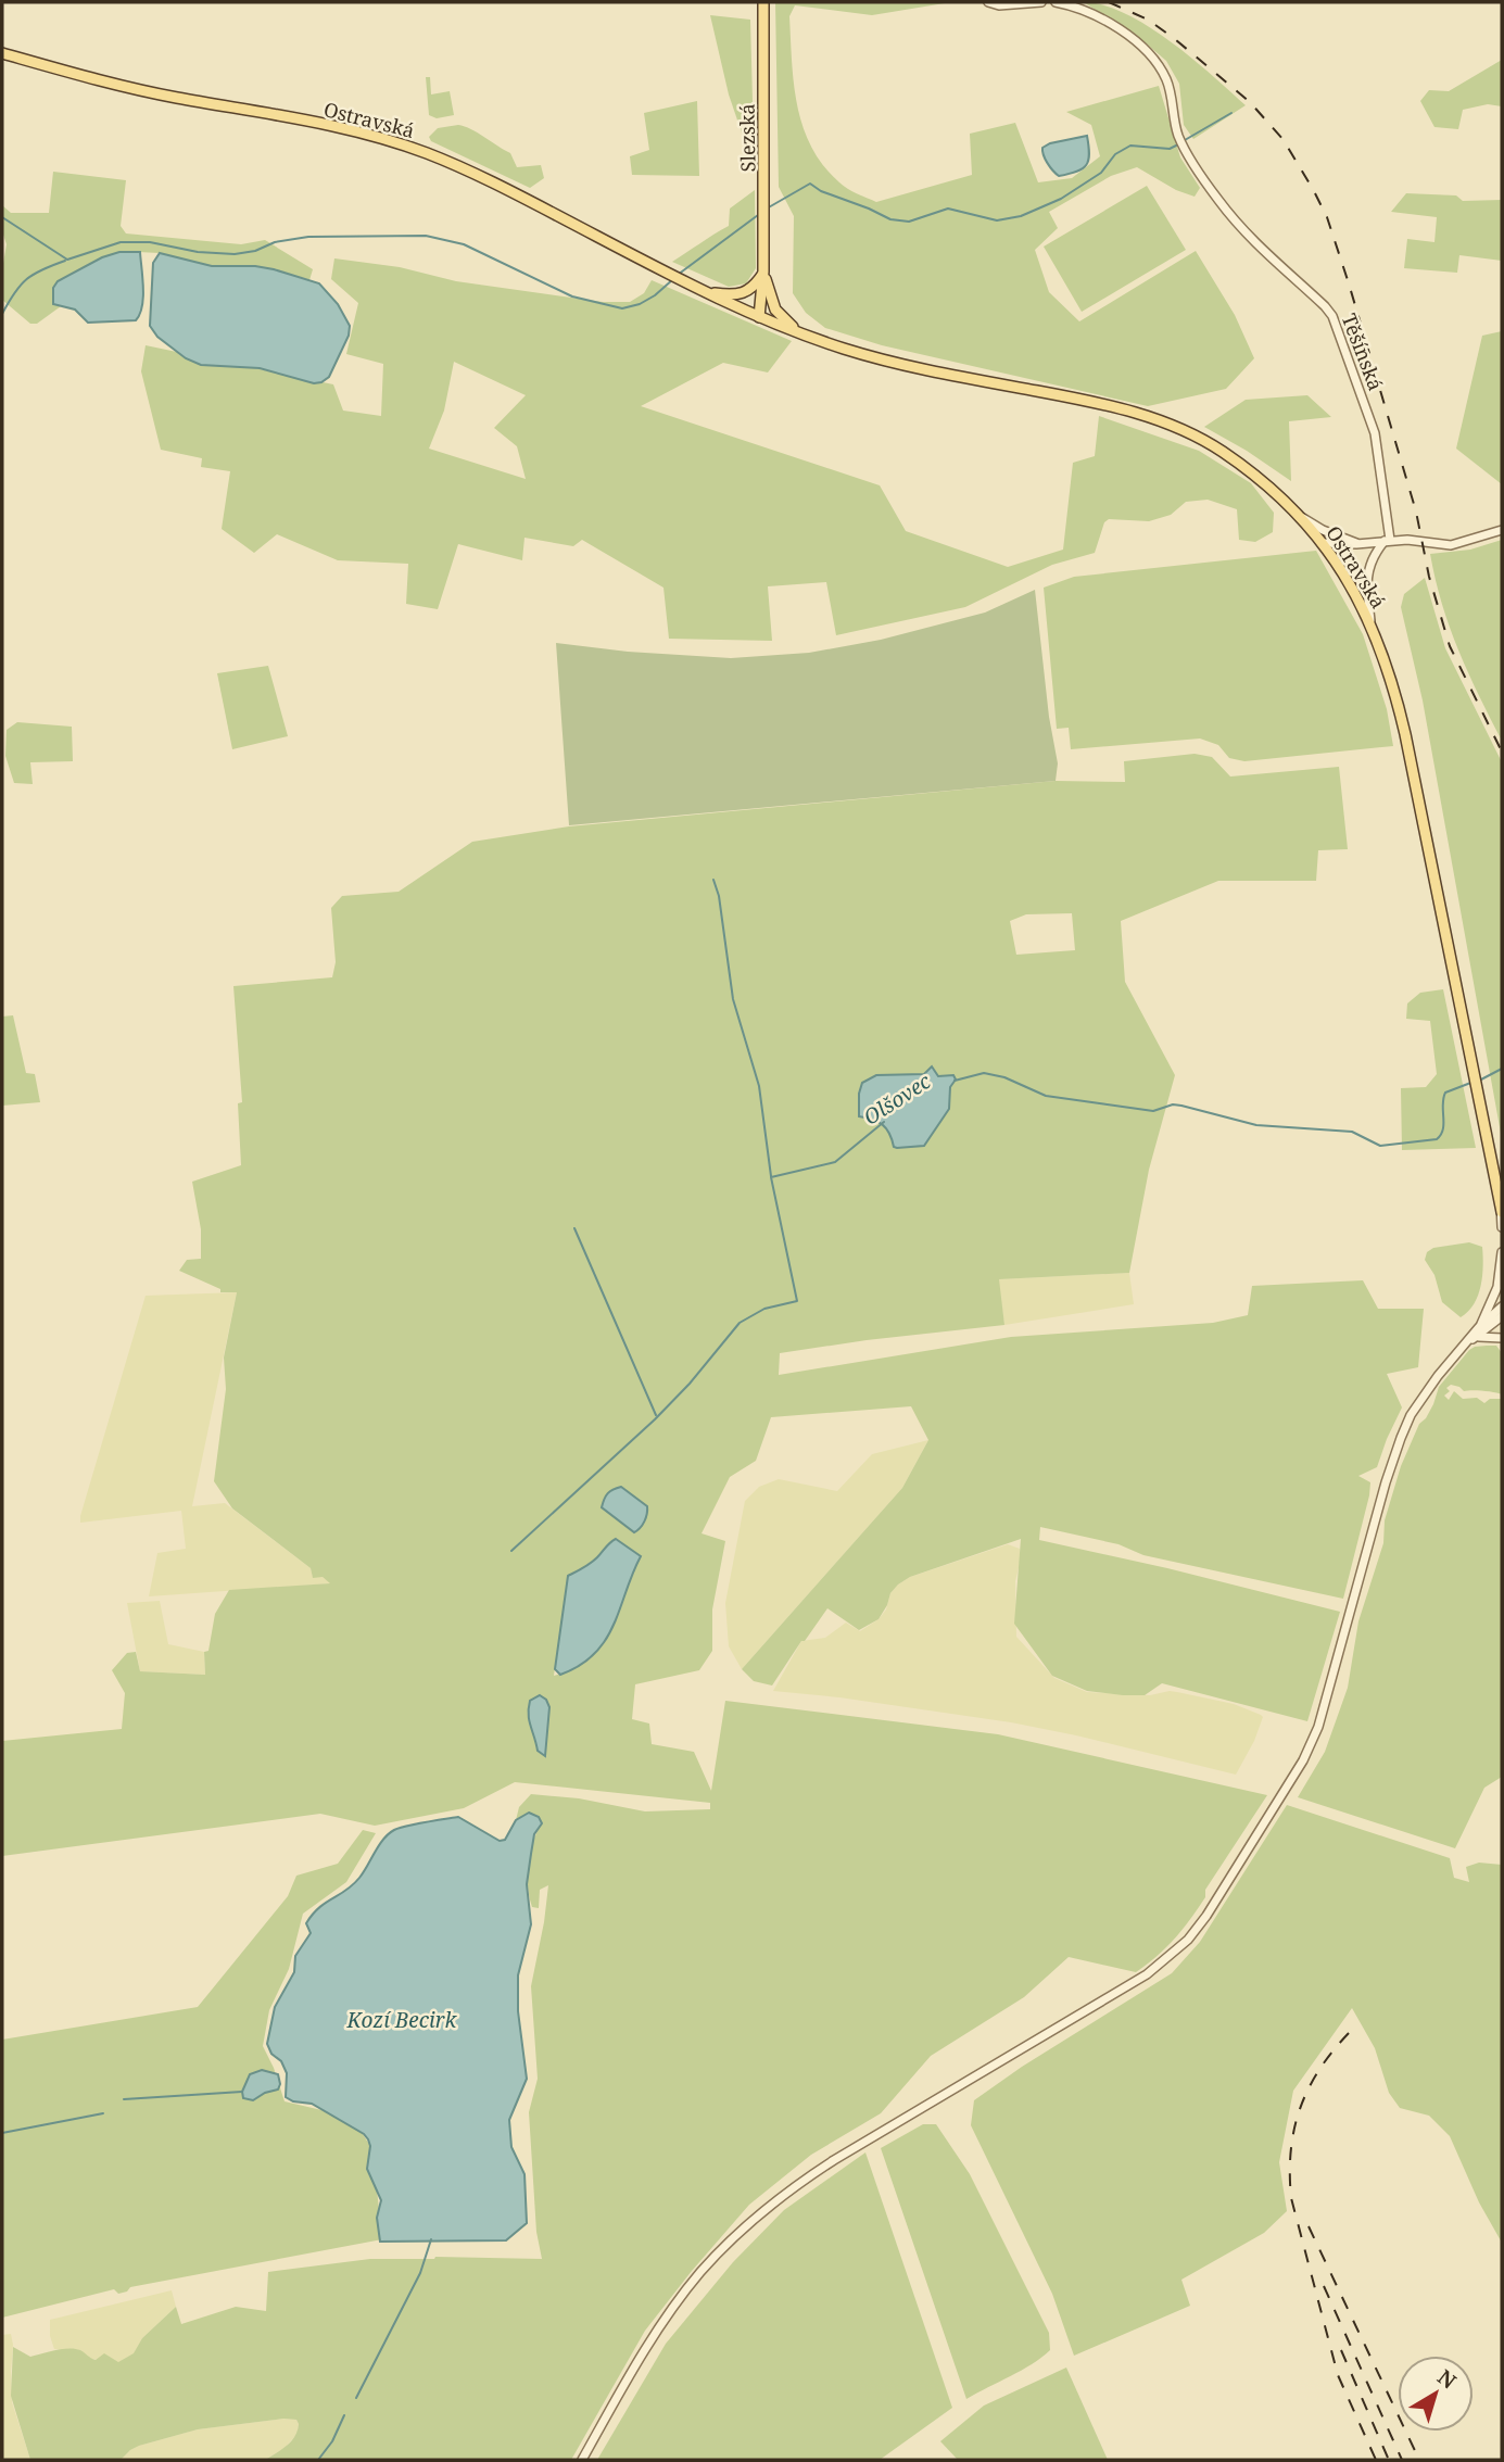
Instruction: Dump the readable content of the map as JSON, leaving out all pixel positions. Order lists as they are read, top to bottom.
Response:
{
  "streets": {
    "main road": ["Ostravská", "Slezská"],
    "street": ["Těšínská"]
  },
  "crossings": [
    ["Ostravská", "Slezská"]
  ],
  "water": ["Olšovec", "Kozí Becirk"],
  "north": "top right"
}
